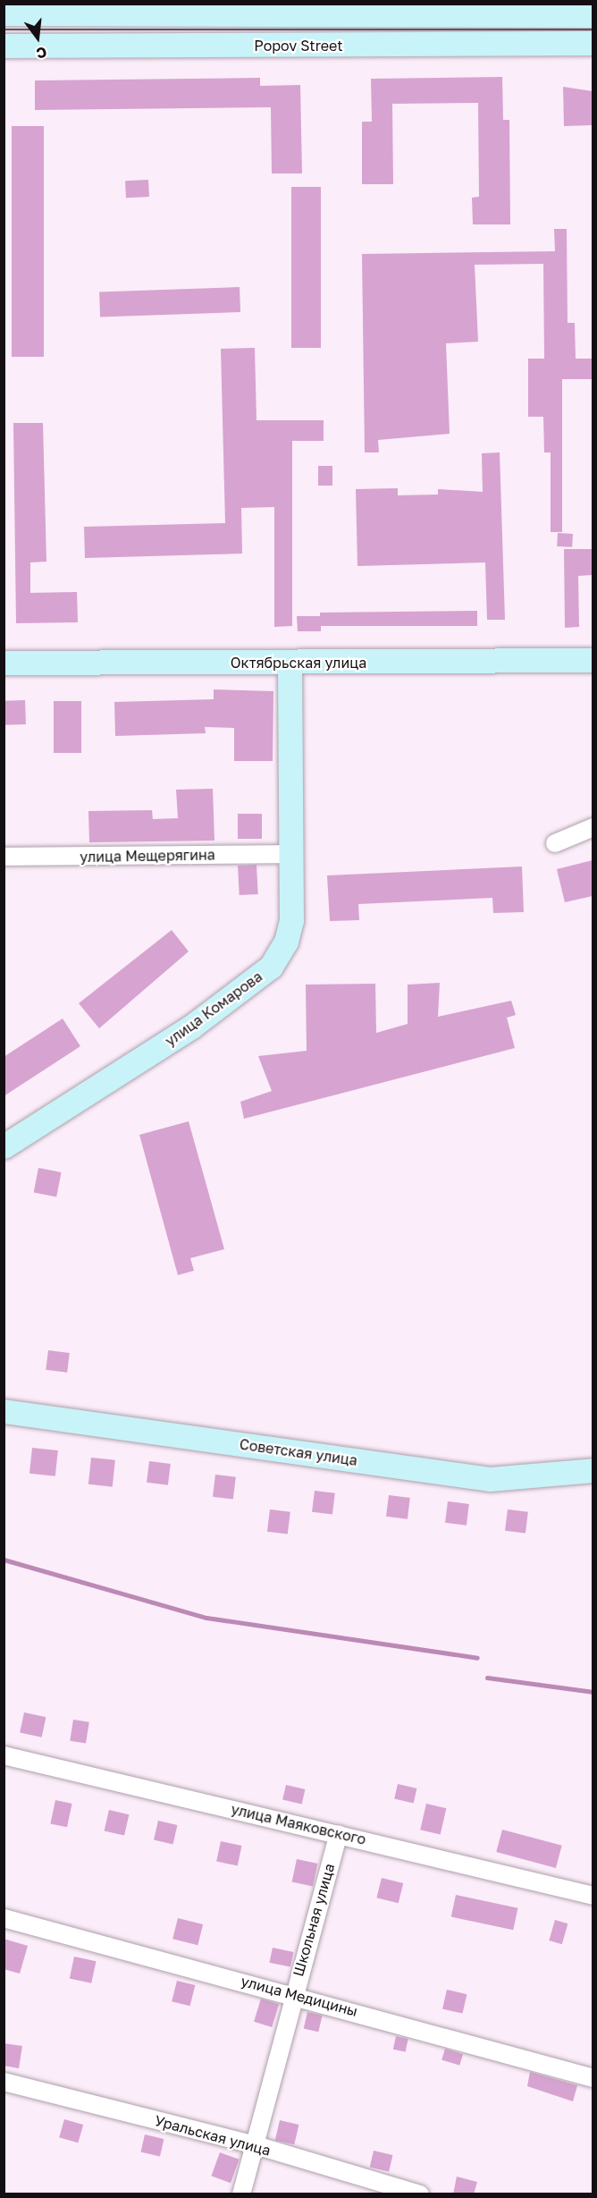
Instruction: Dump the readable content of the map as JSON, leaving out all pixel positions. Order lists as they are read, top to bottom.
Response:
{
  "streets": {
    "street": [
      "Popov Street",
      "Октябрьская улица",
      "улица Мещерягина",
      "улица Комарова",
      "Советская улица",
      "улица Маяковского",
      "Школьная улица",
      "улица Медицины",
      "Уральская улица"
    ]
  },
  "crossings": [
    ["Октябрьская улица", "улица Комарова"],
    ["улица Мещерягина", "улица Комарова"],
    ["улица Маяковского", "Школьная улица"],
    ["Школьная улица", "улица Медицины"],
    ["Школьная улица", "Уральская улица"]
  ],
  "north": "bottom"
}
